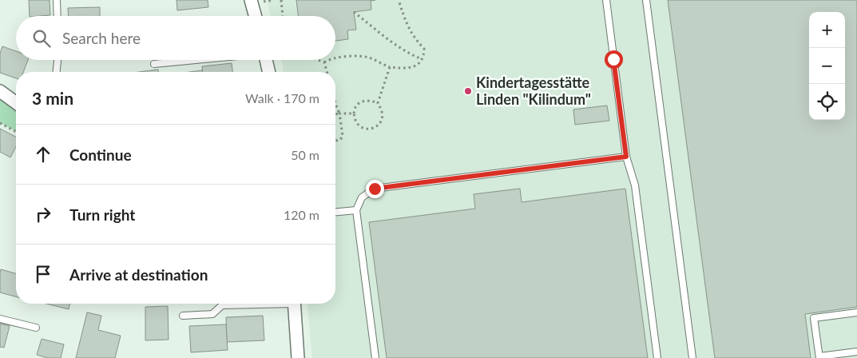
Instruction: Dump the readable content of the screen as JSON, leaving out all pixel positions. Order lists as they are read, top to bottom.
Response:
{
  "places": ["Kindertagesstätte Linden \"Kilindum\""],
  "page": {
    "map_buttons": ["+", "−"],
    "search": "Search here",
    "heading": ["3 min", "Walk · 170 m"],
    "list": [
      ["Continue", "50 m"],
      ["Turn right", "120 m"],
      "Arrive at destination"
    ]
  }
}
